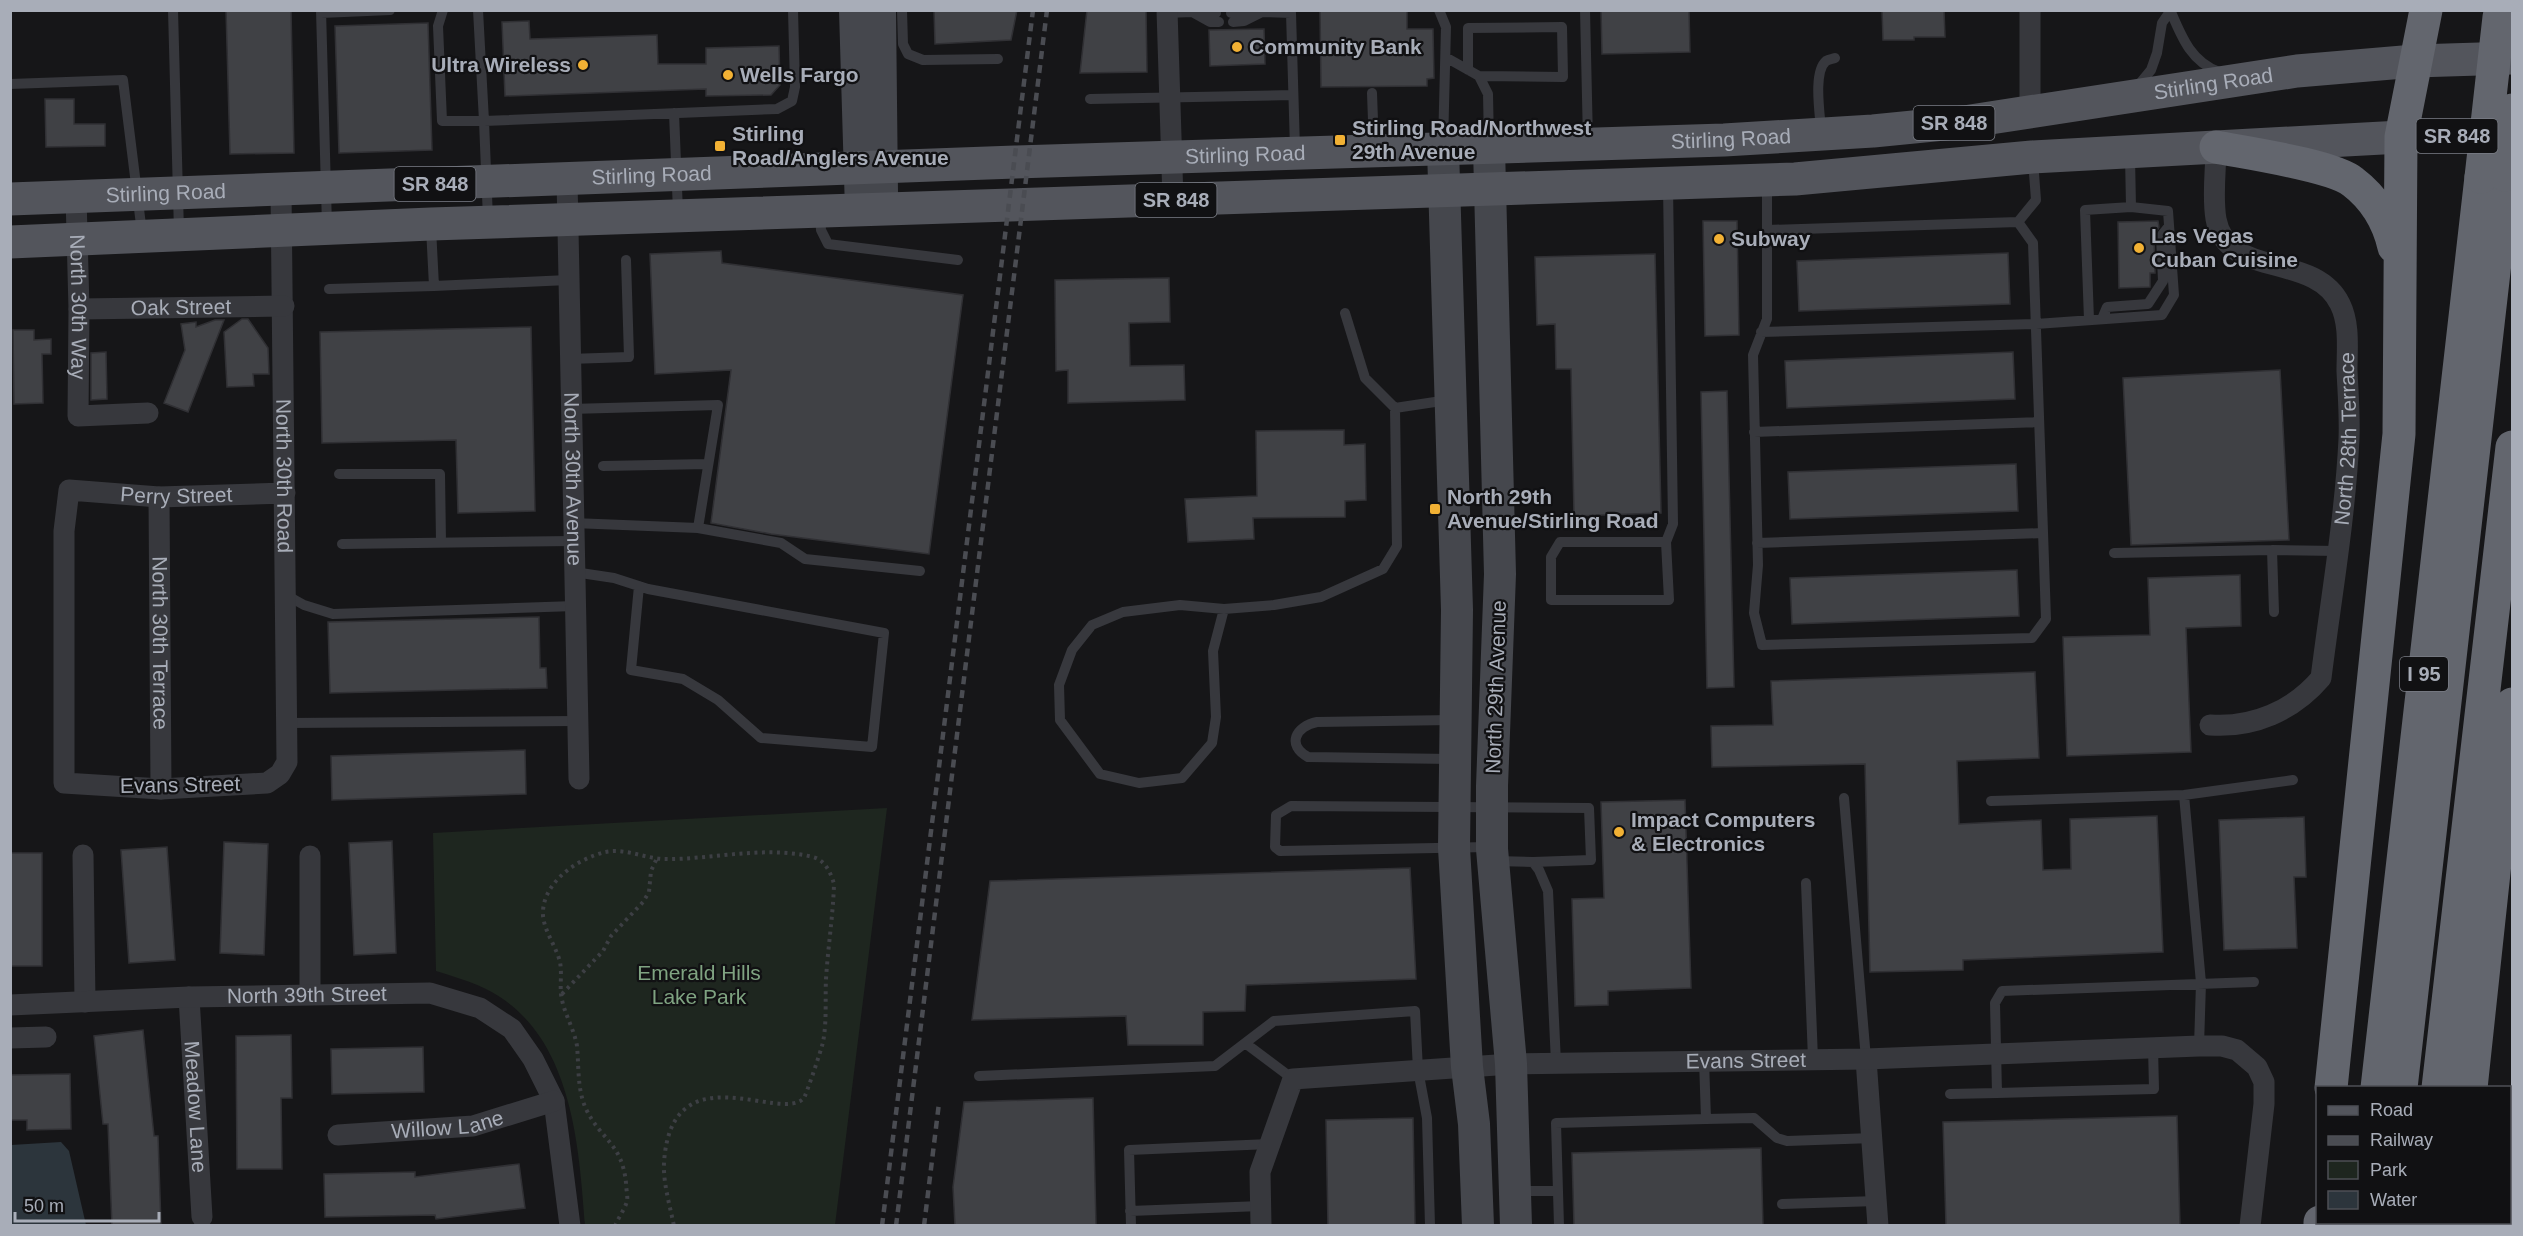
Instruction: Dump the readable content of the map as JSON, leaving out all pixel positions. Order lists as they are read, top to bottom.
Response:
{
  "streets": {
    "highway": ["I 95"],
    "main road": ["Stirling Road", "SR 848"],
    "street": [
      "North 30th Way",
      "Oak Street",
      "North 28th Terrace",
      "North 30th Road",
      "North 30th Avenue",
      "Perry Street",
      "North 30th Terrace",
      "North 29th Avenue",
      "Evans Street",
      "North 39th Street",
      "Meadow Lane",
      "Willow Lane"
    ]
  },
  "crossings": [
    ["Stirling Road", "North 30th Way"],
    ["Stirling Road", "North 28th Terrace"],
    ["Stirling Road", "North 30th Road"],
    ["Stirling Road", "North 30th Avenue"],
    ["Stirling Road", "North 29th Avenue"],
    ["North 30th Way", "Oak Street"],
    ["Oak Street", "North 30th Road"],
    ["North 30th Road", "Perry Street"],
    ["North 30th Road", "Evans Street"],
    ["Perry Street", "North 30th Terrace"],
    ["Perry Street", "Evans Street"],
    ["North 30th Terrace", "Evans Street"],
    ["North 29th Avenue", "Evans Street"],
    ["North 39th Street", "Meadow Lane"],
    ["North 39th Street", "Willow Lane"]
  ],
  "parks": ["Emerald Hills Lake Park"],
  "places": {
    "other": [
      "Community Bank",
      "Ultra Wireless",
      "Wells Fargo",
      "Subway",
      "Las Vegas Cuban Cuisine",
      "Impact Computers & Electronics"
    ],
    "transit": ["Stirling Road/Northwest 29th Avenue", "Stirling Road/Anglers Avenue", "North 29th Avenue/Stirling Road"]
  },
  "legend": [
    "Road",
    "Railway",
    "Park",
    "Water"
  ],
  "scale_bar": "50 m"
}
